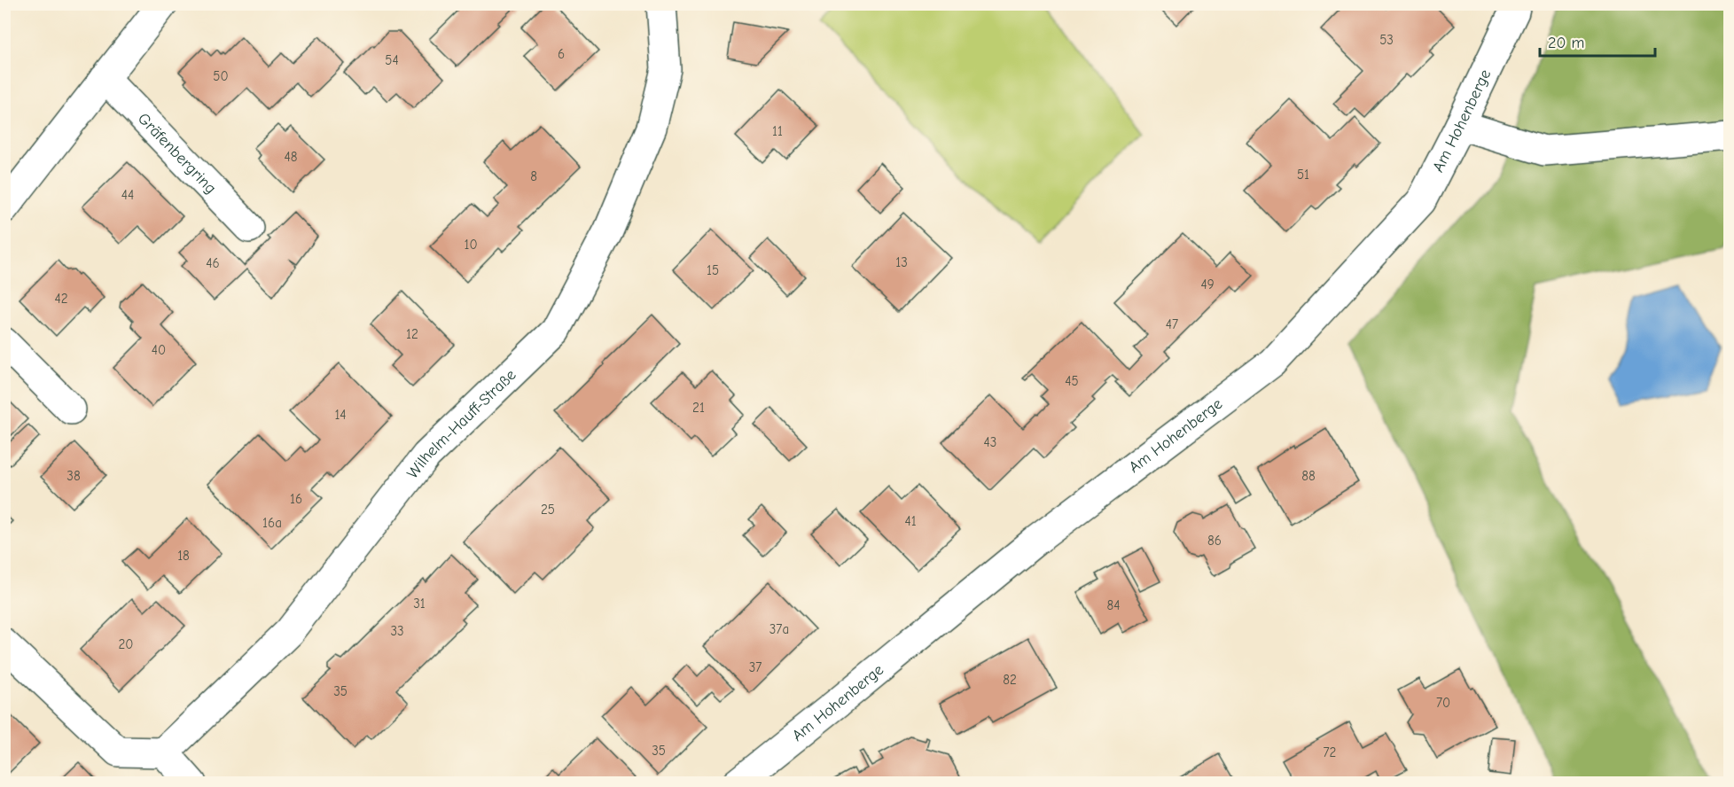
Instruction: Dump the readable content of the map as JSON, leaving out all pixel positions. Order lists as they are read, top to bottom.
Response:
{
  "streets": {
    "street": ["Am Hohenberge", "Gräfenbergring", "Wilhelm-Hauff-Straße"]
  },
  "house_numbers": [
    "53",
    "6",
    "54",
    "50",
    "11",
    "48",
    "51",
    "8",
    "44",
    "10",
    "13",
    "46",
    "15",
    "49",
    "42",
    "47",
    "12",
    "40",
    "45",
    "21",
    "14",
    "43",
    "38",
    "88",
    "16",
    "25",
    "41",
    "16a",
    "86",
    "18",
    "31",
    "84",
    "37a",
    "33",
    "20",
    "37",
    "82",
    "35",
    "70",
    "35",
    "72"
  ],
  "scale_bar": "20 m"
}
